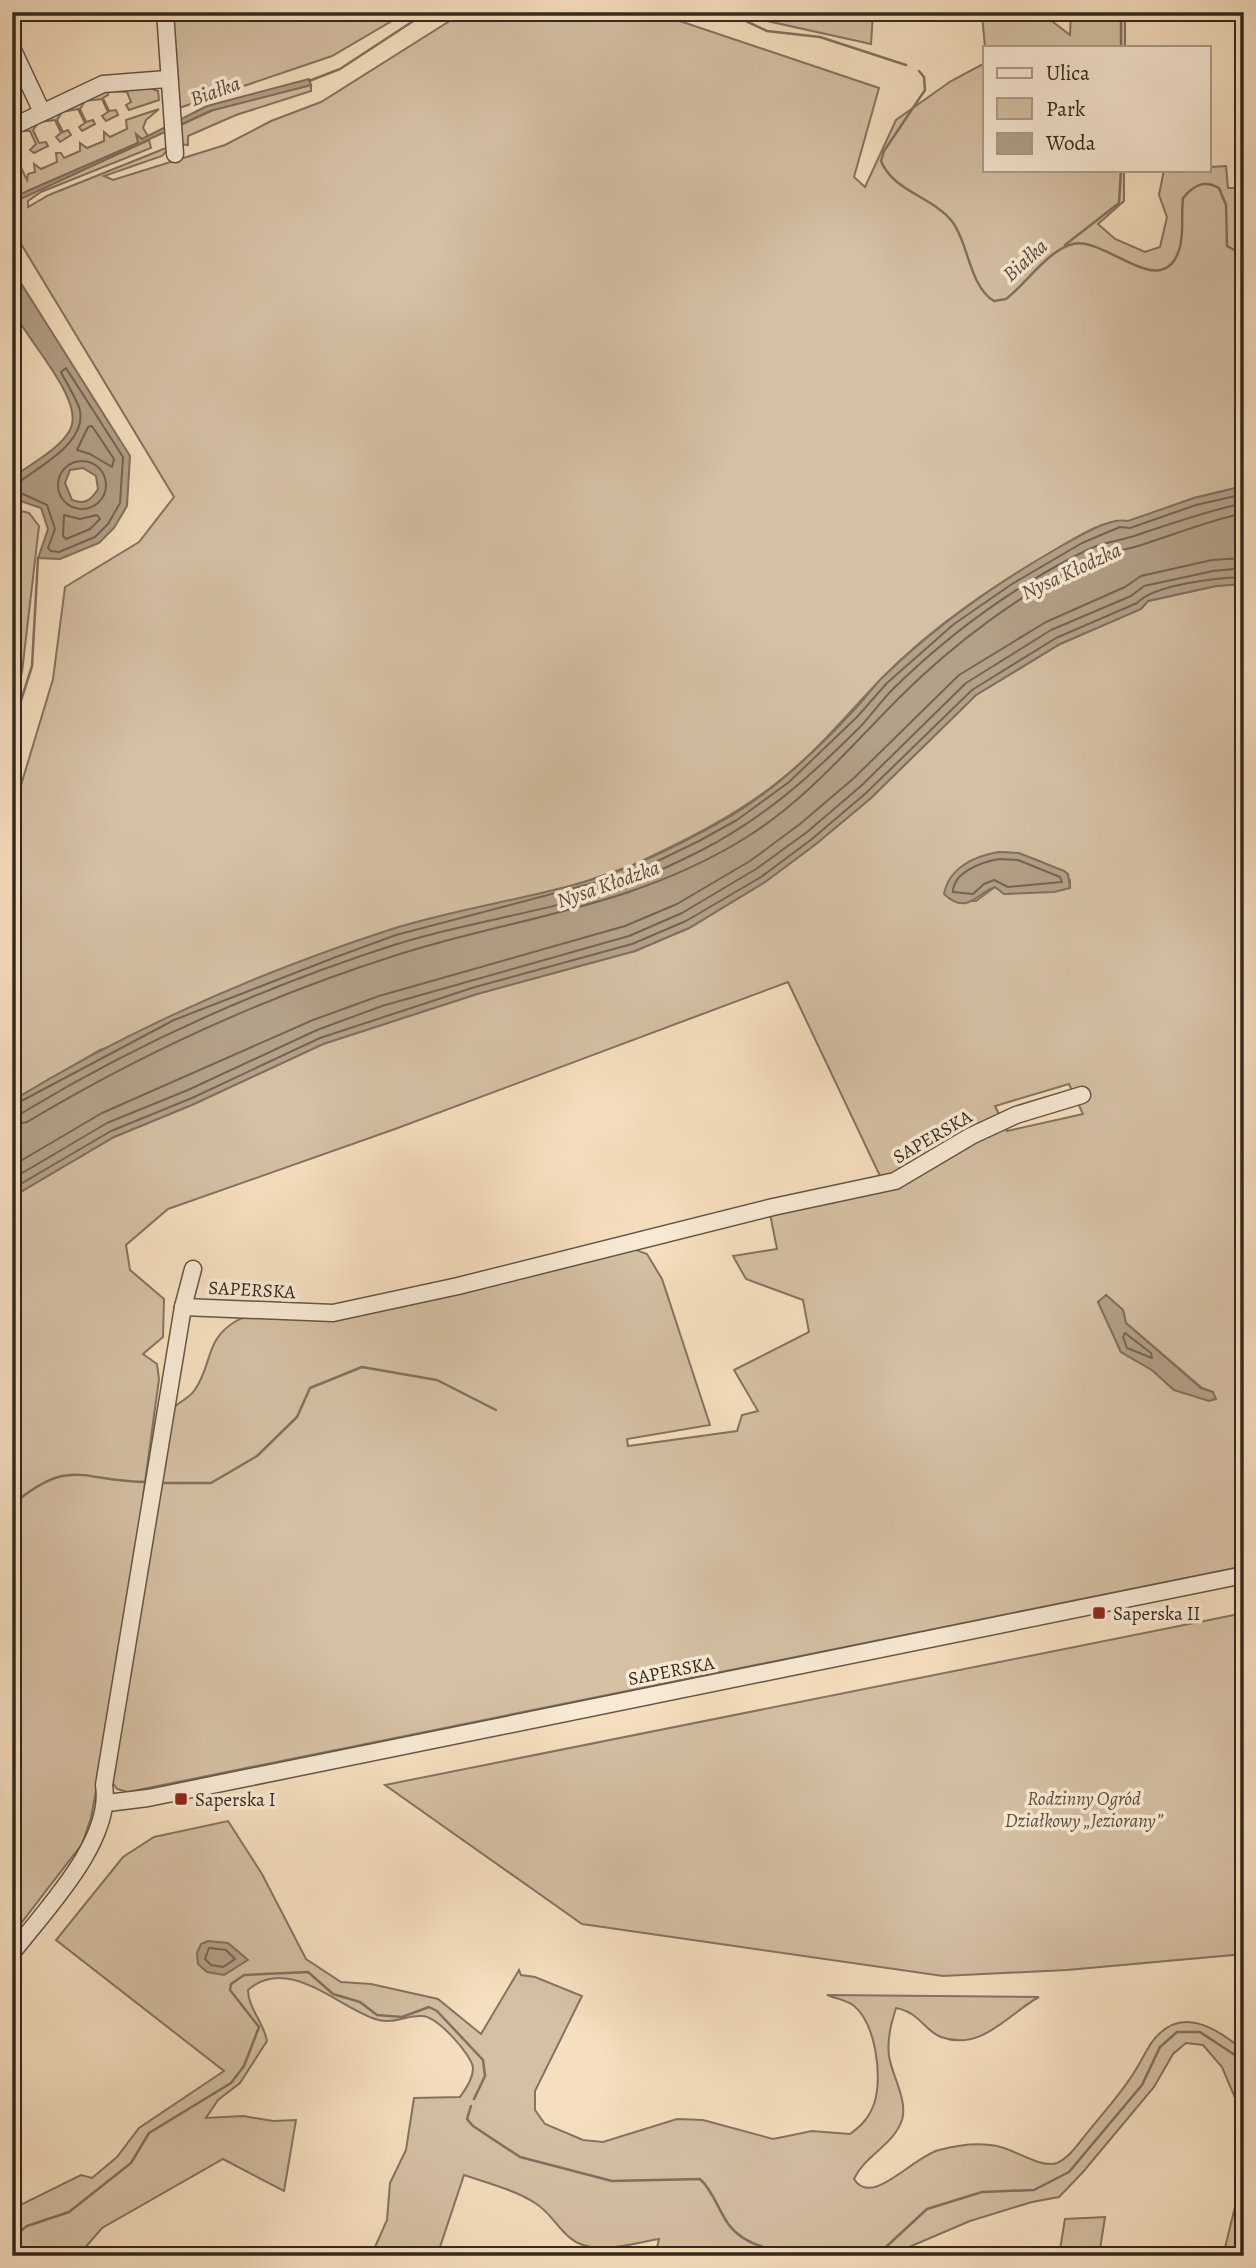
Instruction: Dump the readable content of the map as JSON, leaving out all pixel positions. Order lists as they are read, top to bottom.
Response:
{
  "streets": {
    "street": ["SAPERSKA"]
  },
  "water": ["Białka", "Nysa Kłodzka"],
  "parks": ["Rodzinny Ogród Działkowy „Jeziorany”"],
  "places": {
    "transit": ["Saperska II", "Saperska I"]
  },
  "legend": ["Ulica", "Park", "Woda"]
}
